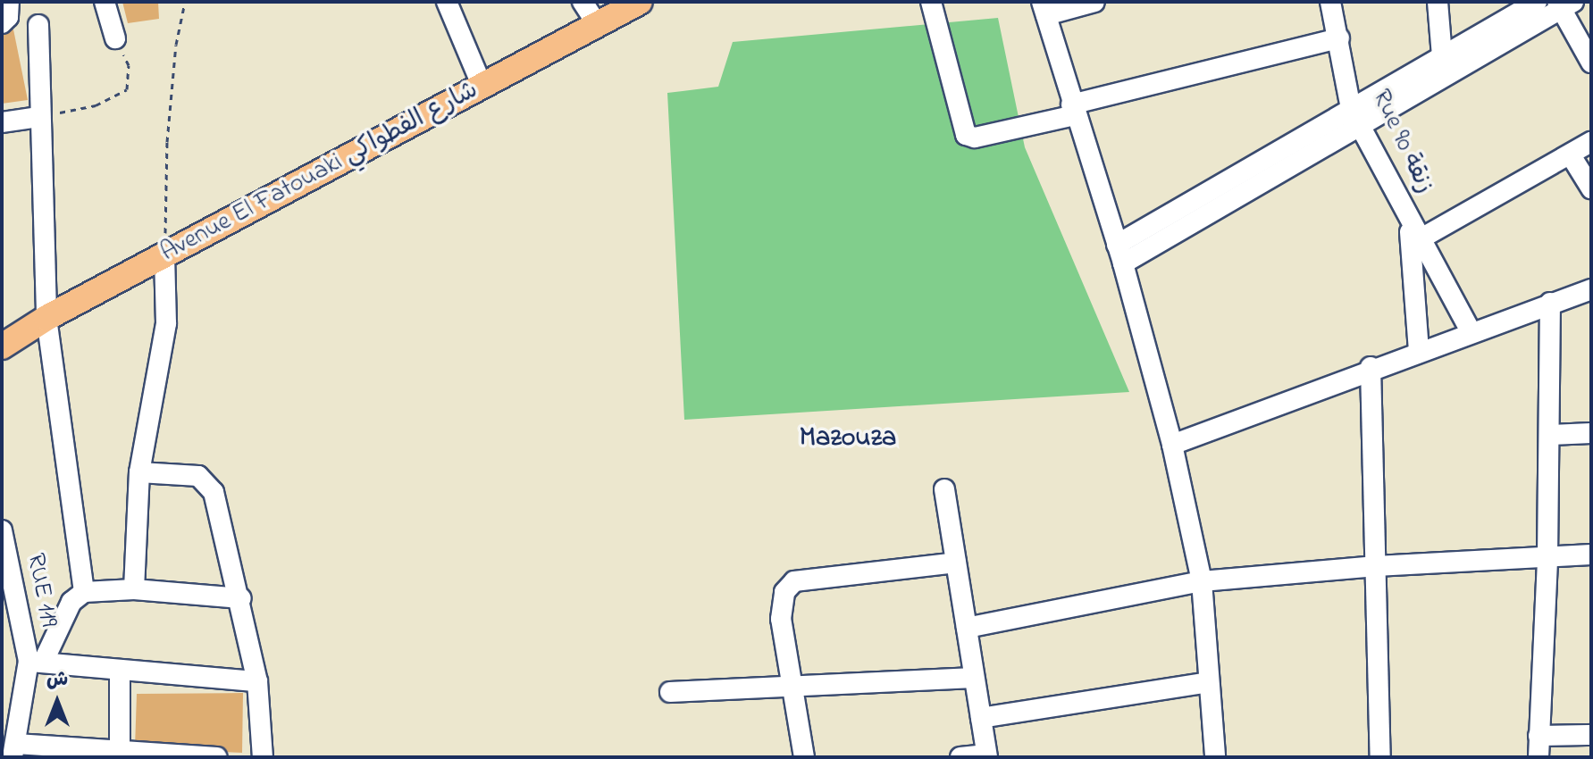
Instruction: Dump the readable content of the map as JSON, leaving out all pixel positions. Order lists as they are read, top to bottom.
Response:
{
  "streets": {
    "main road": ["Avenue El Fatouaki شارع الفطواكي"],
    "street": ["Rue 90 زنقة", "RUE 119"]
  },
  "districts": ["Mazouza"],
  "north": "top"
}
